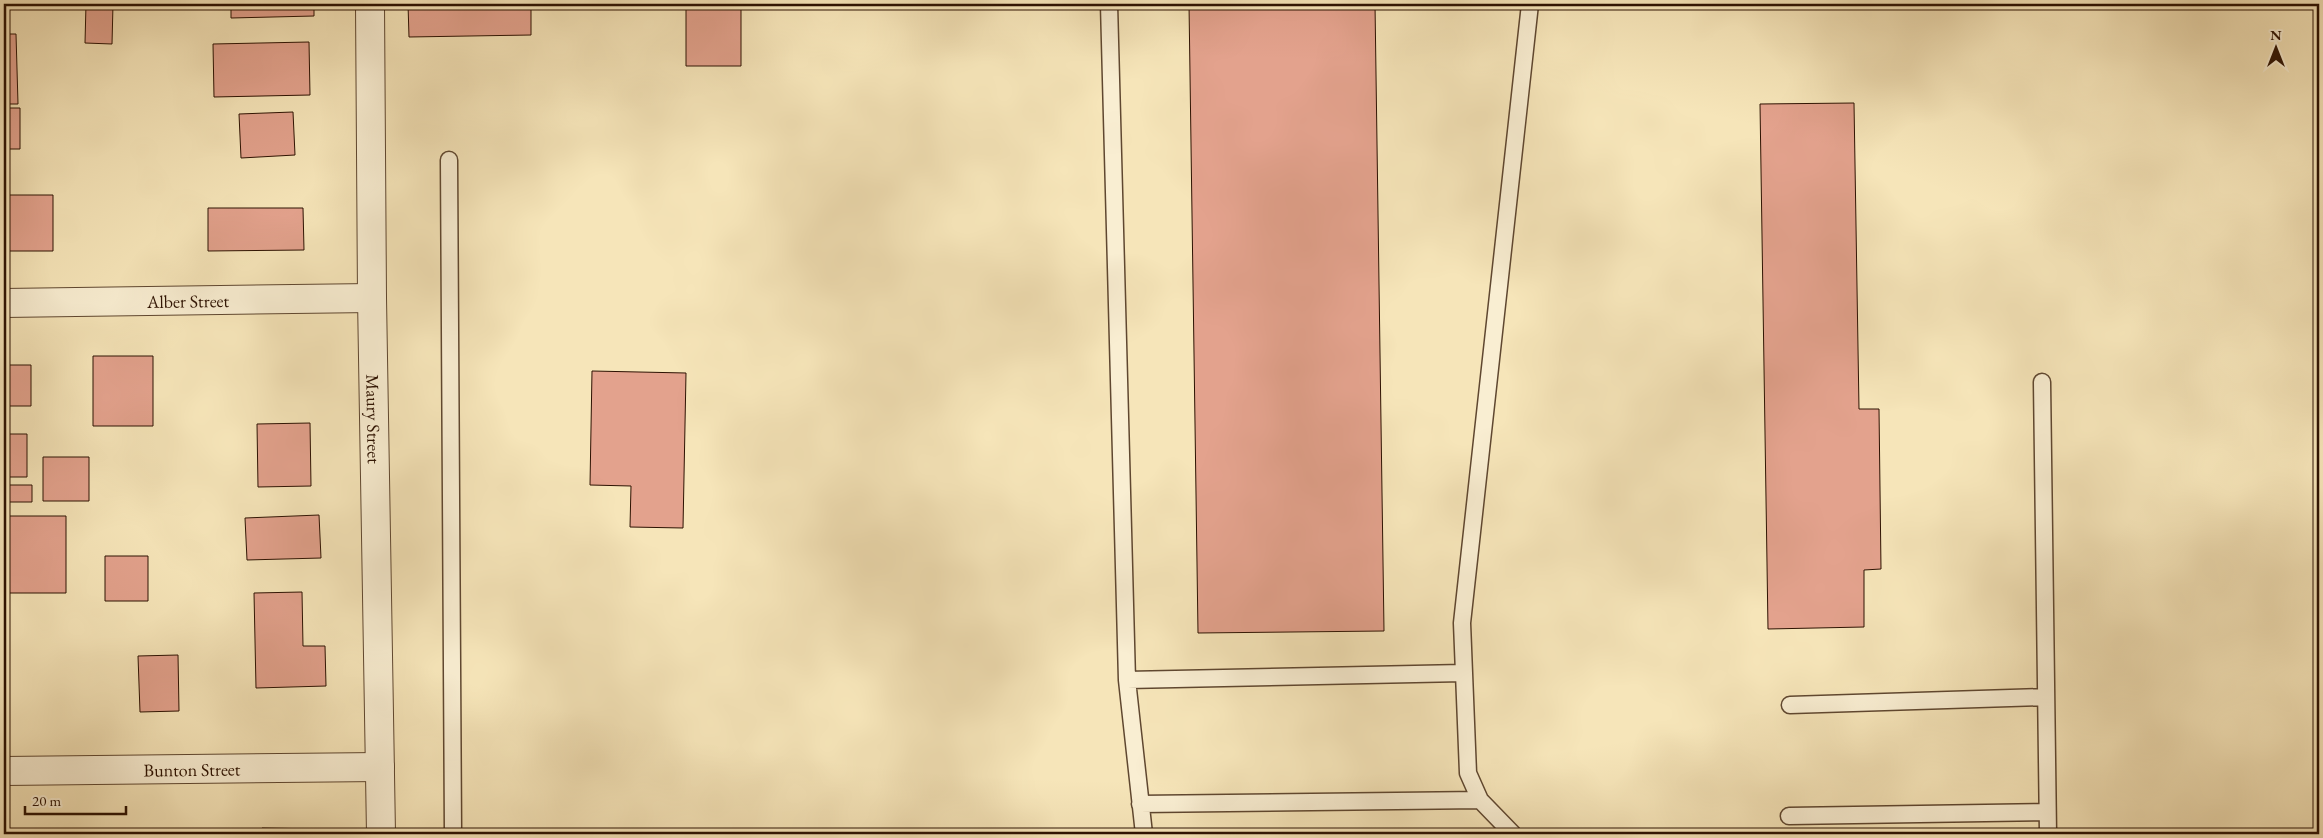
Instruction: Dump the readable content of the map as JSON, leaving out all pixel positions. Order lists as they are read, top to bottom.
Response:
{
  "streets": {
    "street": ["Alber Street", "Maury Street", "Bunton Street"]
  },
  "crossings": [
    ["Alber Street", "Maury Street"],
    ["Maury Street", "Bunton Street"]
  ],
  "scale_bar": "20 m",
  "north": "top"
}
